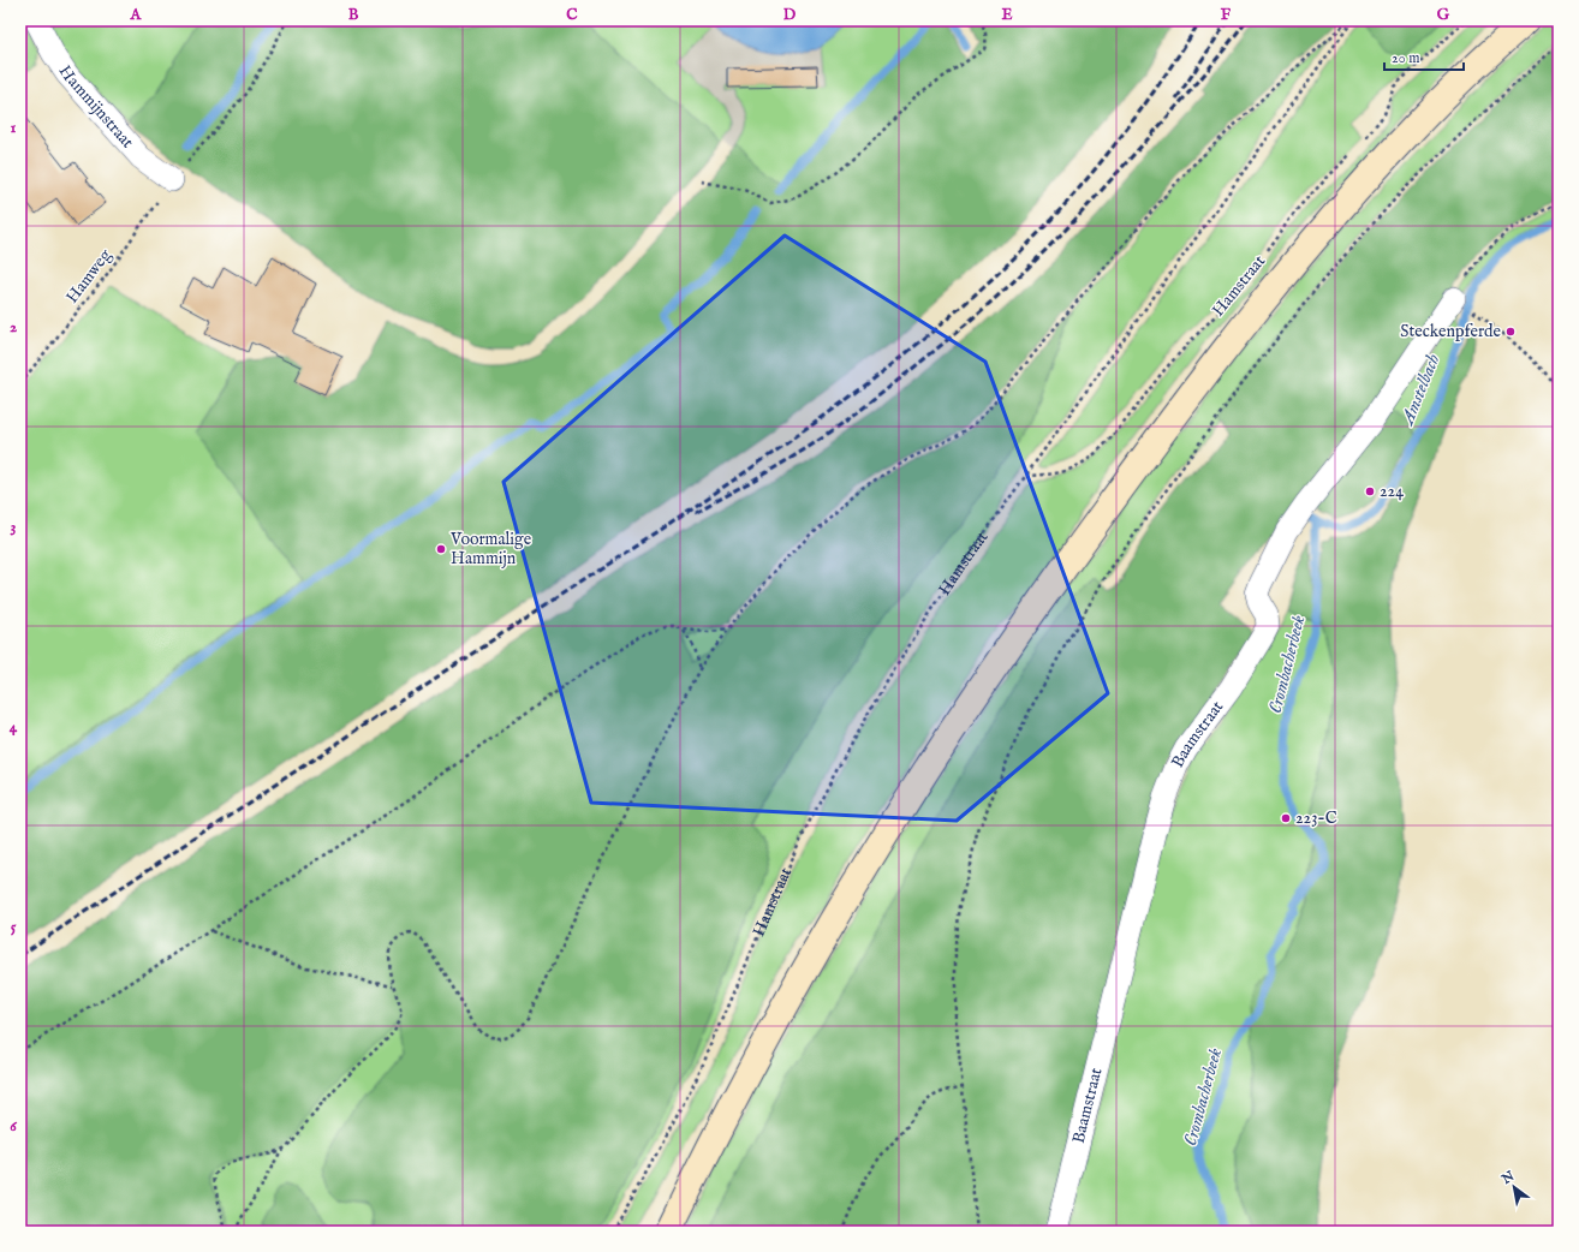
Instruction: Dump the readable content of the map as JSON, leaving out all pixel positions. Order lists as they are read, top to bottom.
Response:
{
  "streets": {
    "main road": ["Hamstraat"],
    "street": ["Hammijnstraat", "Baamstraat"],
    "path": ["Hamweg"]
  },
  "crossings": [
    ["Hammijnstraat", "Hamweg"]
  ],
  "water": ["Amstelbach", "Crombacherbeek"],
  "places": [
    "Steckenpferde",
    "224",
    "Voormalige Hammijn",
    "223-C"
  ],
  "scale_bar": "20 m",
  "north": "top left",
  "grid": {
    "columns": [
      "A",
      "B",
      "C",
      "D",
      "E",
      "F",
      "G"
    ],
    "rows": [
      "1",
      "2",
      "3",
      "4",
      "5",
      "6"
    ]
  }
}
